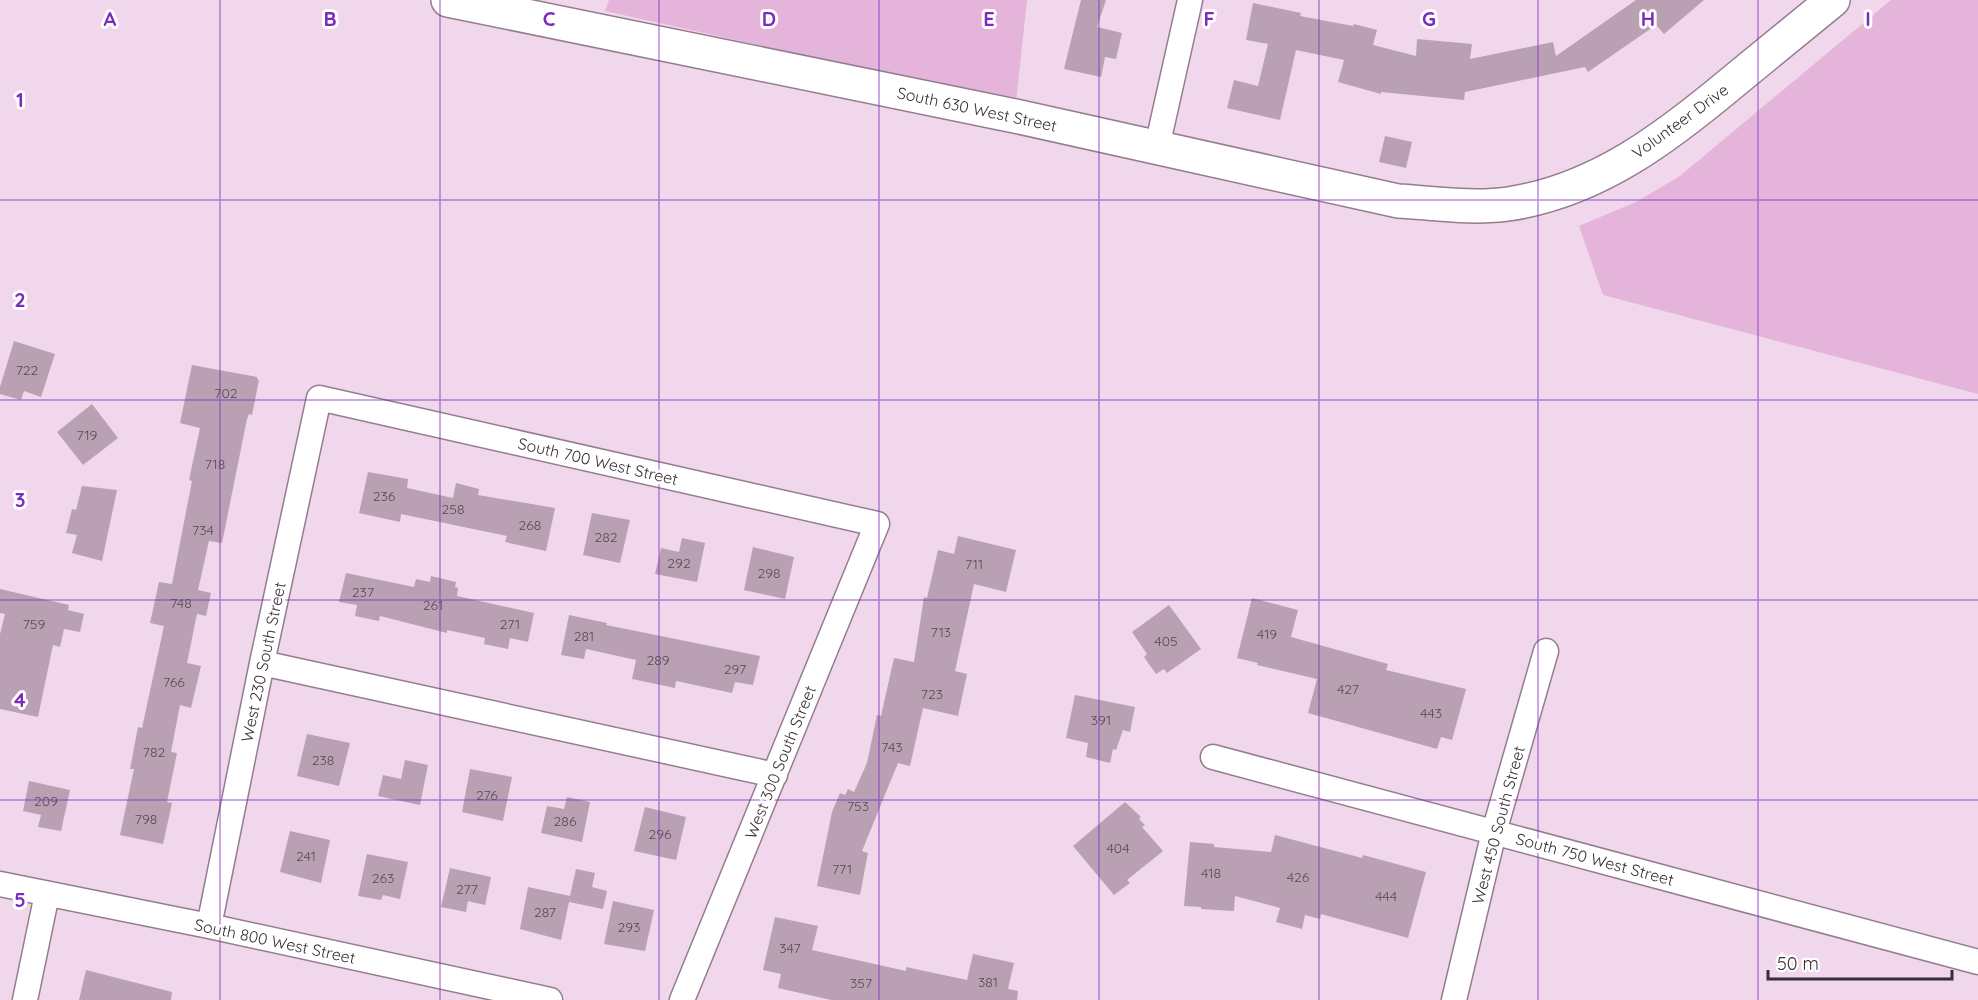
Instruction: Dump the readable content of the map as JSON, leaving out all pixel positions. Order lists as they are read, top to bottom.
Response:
{
  "streets": {
    "street": [
      "South 630 West Street",
      "Volunteer Drive",
      "South 700 West Street",
      "West 230 South Street",
      "West 300 South Street",
      "West 450 South Street",
      "South 750 West Street",
      "South 800 West Street"
    ]
  },
  "crossings": [
    ["South 630 West Street", "Volunteer Drive"],
    ["South 700 West Street", "West 230 South Street"],
    ["South 700 West Street", "West 300 South Street"],
    ["West 230 South Street", "South 800 West Street"],
    ["West 450 South Street", "South 750 West Street"]
  ],
  "house_numbers": [
    "722",
    "702",
    "719",
    "718",
    "236",
    "258",
    "268",
    "734",
    "282",
    "292",
    "711",
    "298",
    "237",
    "748",
    "261",
    "759",
    "271",
    "713",
    "419",
    "281",
    "405",
    "289",
    "297",
    "766",
    "427",
    "723",
    "443",
    "391",
    "743",
    "782",
    "238",
    "276",
    "209",
    "753",
    "798",
    "286",
    "296",
    "404",
    "241",
    "771",
    "418",
    "426",
    "263",
    "277",
    "444",
    "287",
    "293",
    "347",
    "381",
    "357"
  ],
  "scale_bar": "50 m",
  "grid": {
    "columns": [
      "A",
      "B",
      "C",
      "D",
      "E",
      "F",
      "G",
      "H",
      "I"
    ],
    "rows": [
      "1",
      "2",
      "3",
      "4",
      "5"
    ]
  }
}
